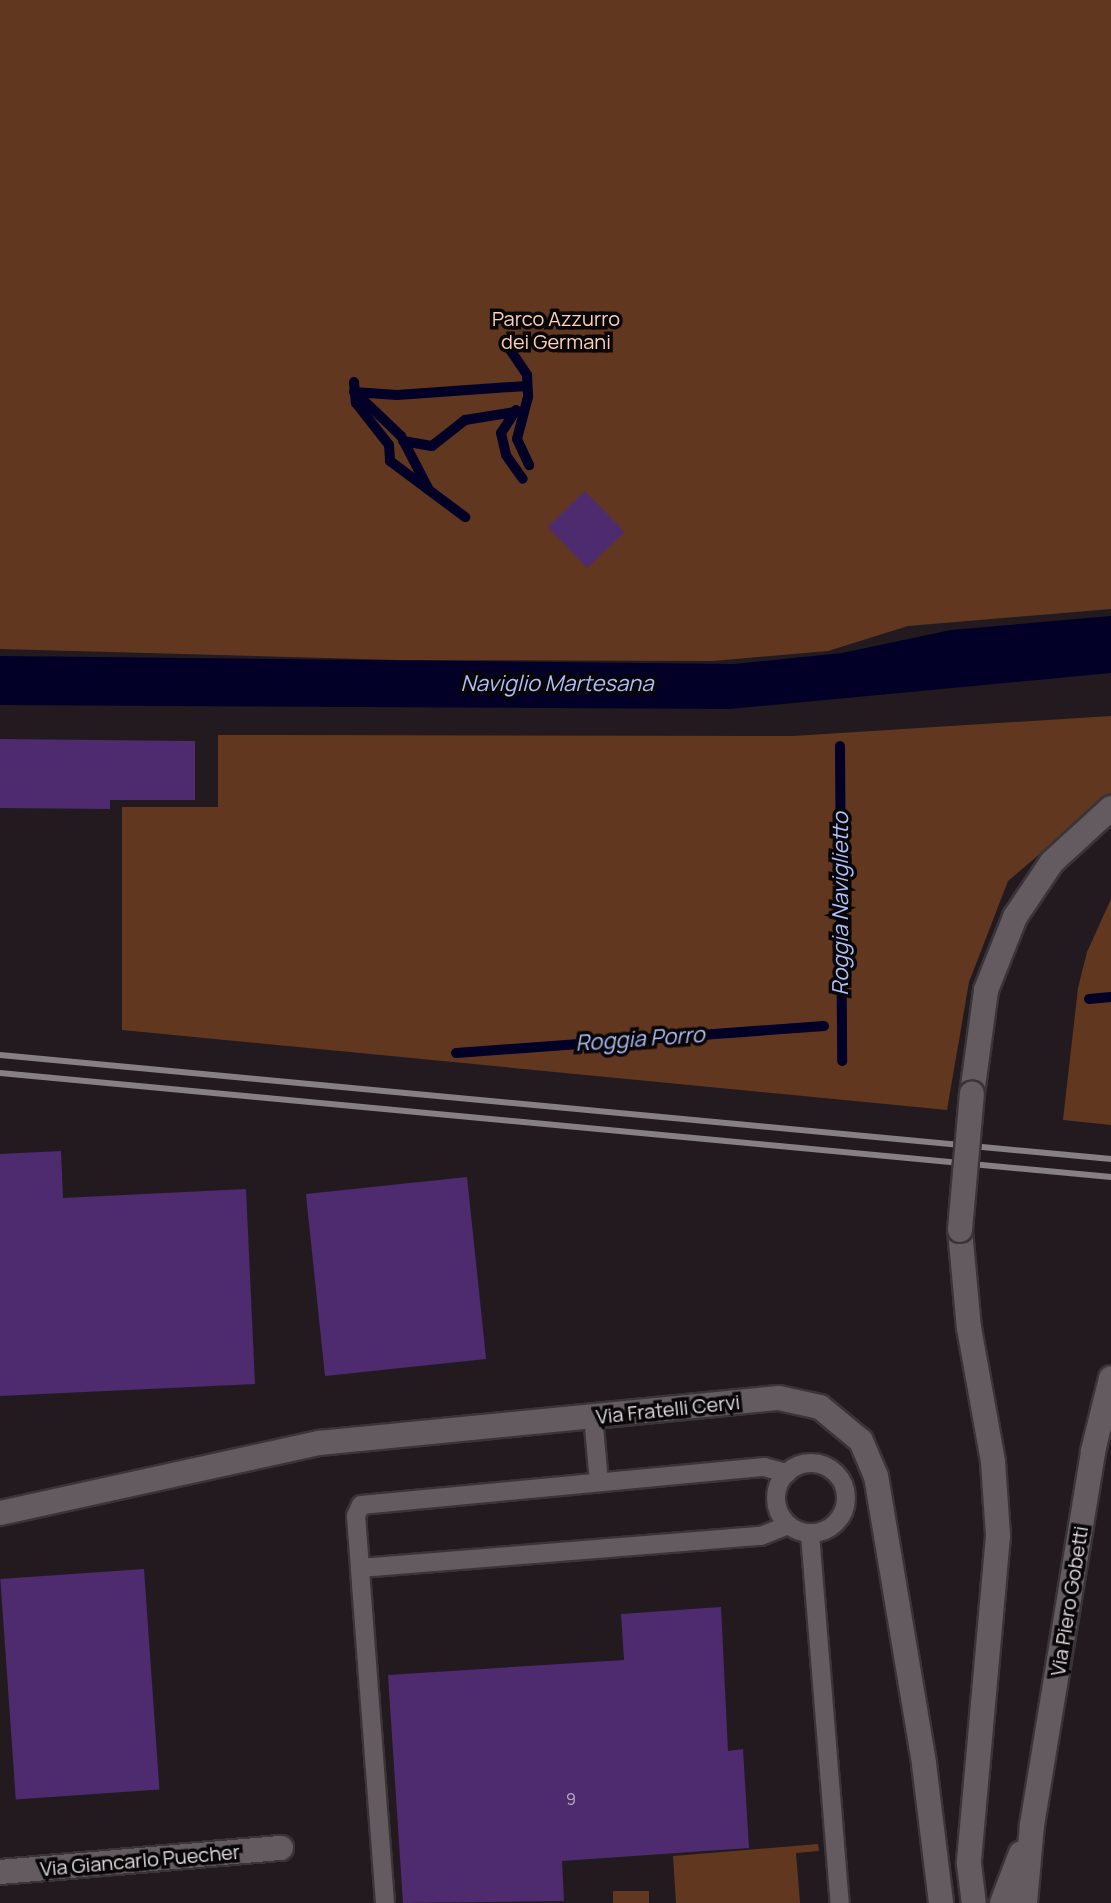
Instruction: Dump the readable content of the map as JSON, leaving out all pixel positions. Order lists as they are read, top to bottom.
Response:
{
  "streets": {
    "street": ["Via Fratelli Cervi", "Via Piero Gobetti", "Via Giancarlo Puecher"]
  },
  "water": ["Naviglio Martesana", "Roggia Naviglietto", "Roggia Porro"],
  "parks": ["Parco Azzurro dei Germani"],
  "house_numbers": ["9"]
}
